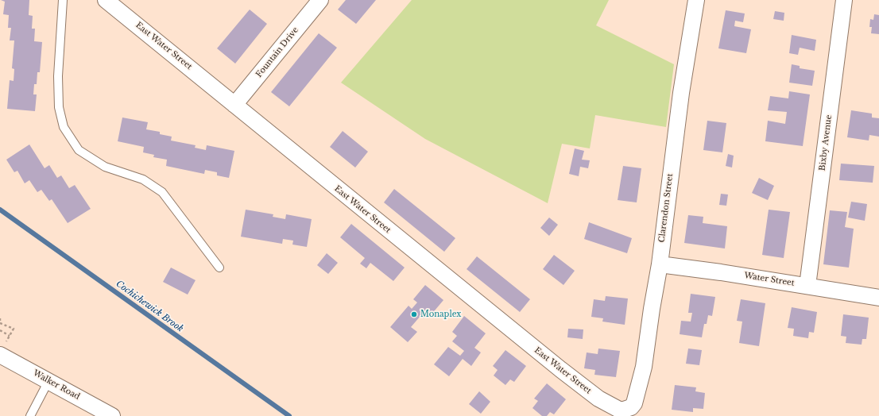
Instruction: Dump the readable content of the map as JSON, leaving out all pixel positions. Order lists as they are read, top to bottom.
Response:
{
  "streets": {
    "street": [
      "East Water Street",
      "Fountain Drive",
      "Bixby Avenue",
      "Clarendon Street",
      "Water Street",
      "Walker Road"
    ]
  },
  "crossings": [
    ["East Water Street", "Fountain Drive"],
    ["East Water Street", "Clarendon Street"],
    ["Bixby Avenue", "Water Street"],
    ["Clarendon Street", "Water Street"]
  ],
  "water": ["Cochichewick Brook"],
  "places": ["Monaplex"]
}
